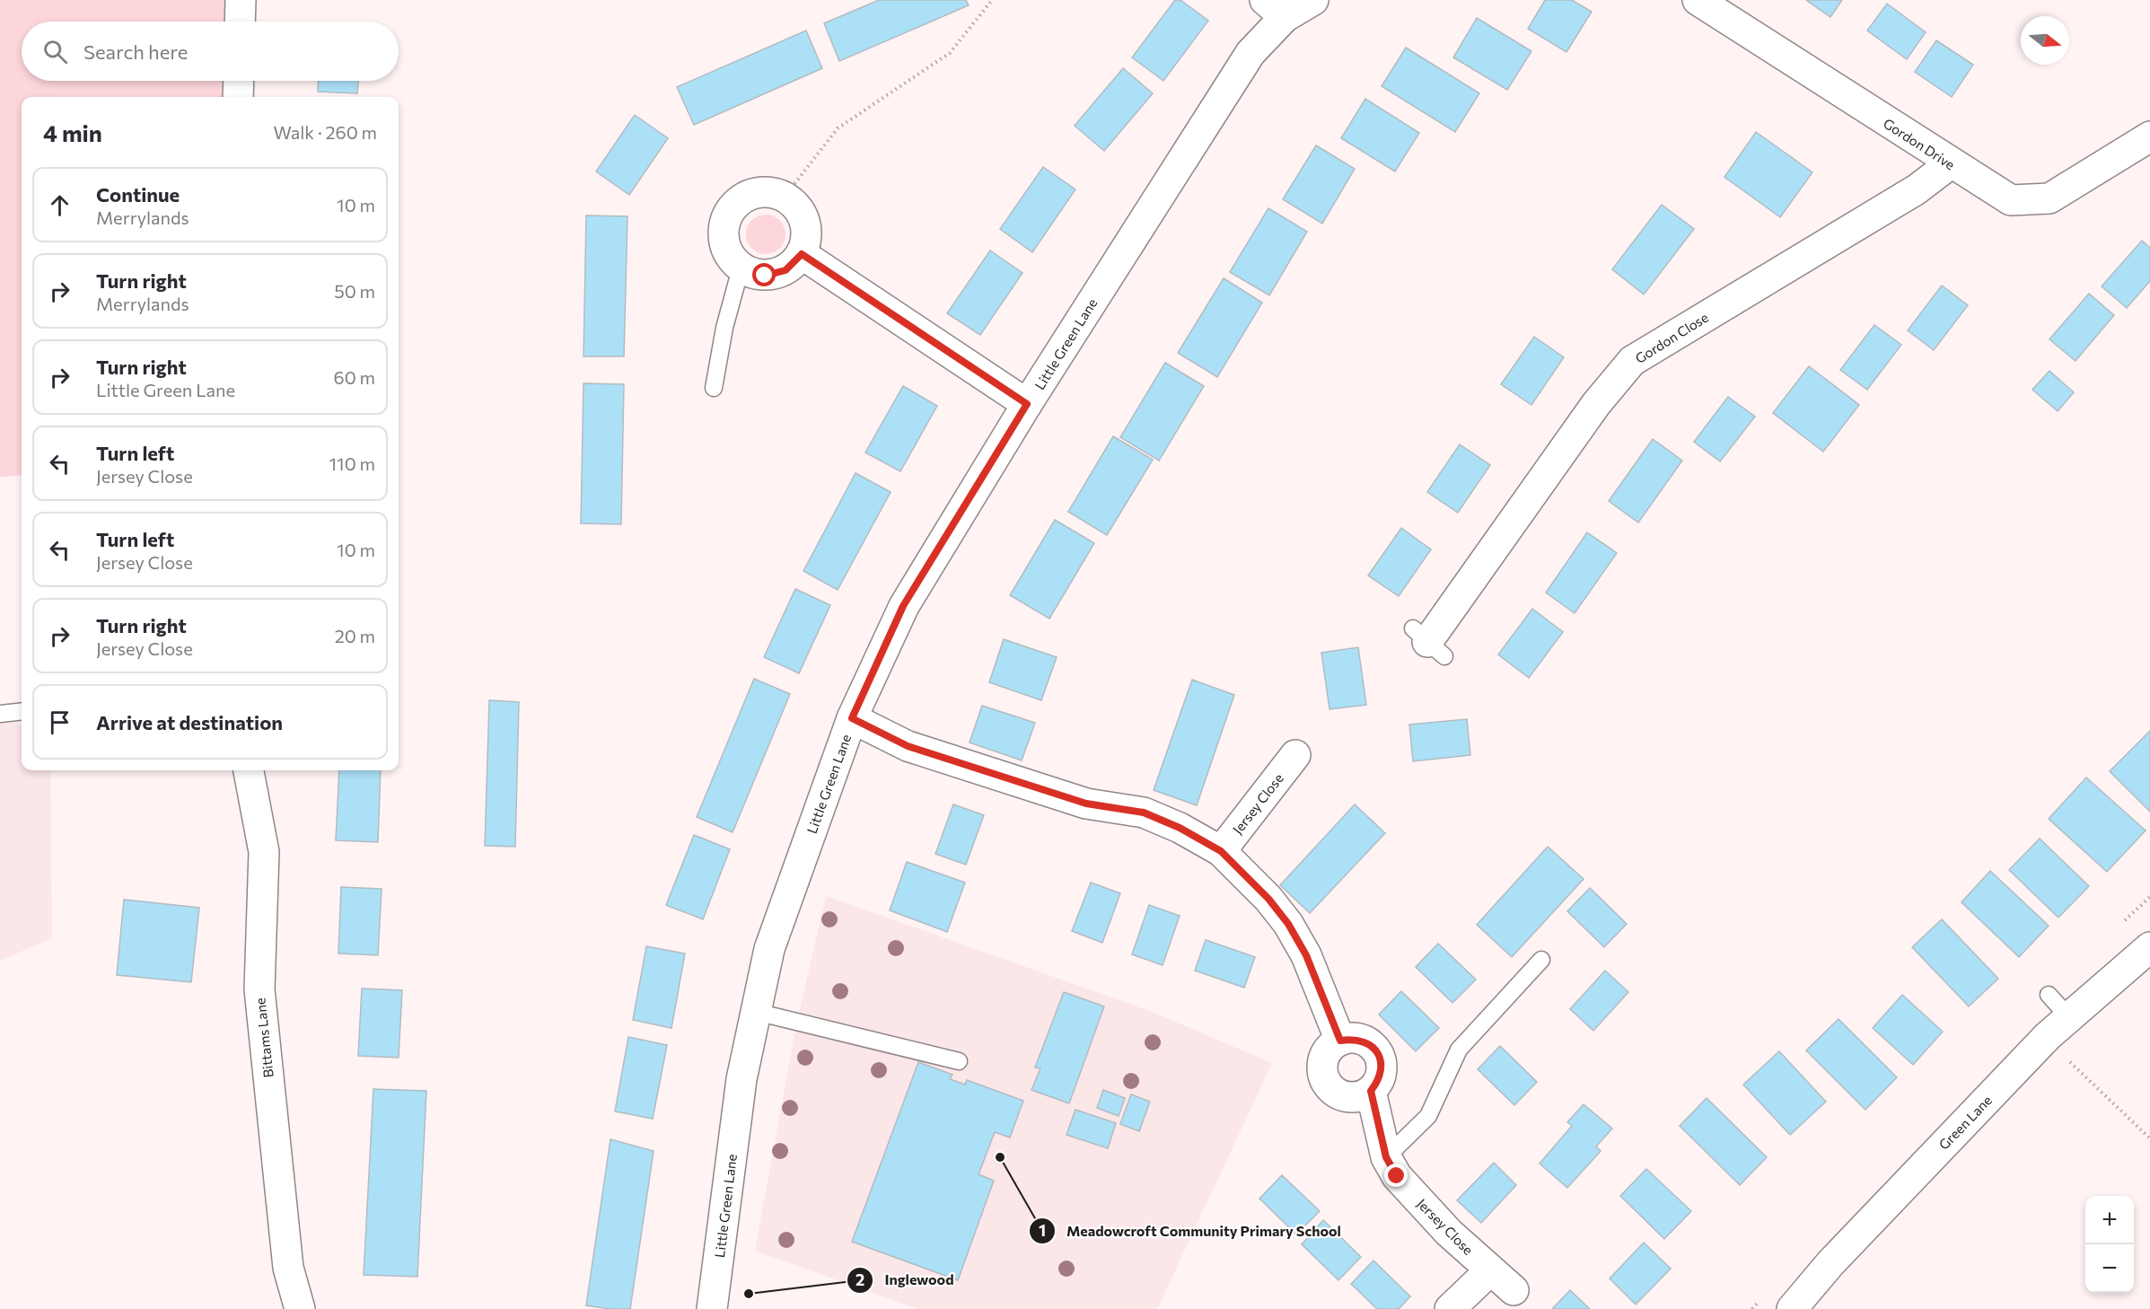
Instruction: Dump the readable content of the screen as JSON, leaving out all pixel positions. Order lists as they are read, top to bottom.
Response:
{
  "streets": {
    "street": [
      "Gordon Drive",
      "Gordon Close",
      "Little Green Lane",
      "Jersey Close",
      "Bittams Lane",
      "Green Lane"
    ]
  },
  "crossings": [
    ["Gordon Drive", "Gordon Close"]
  ],
  "places": ["Meadowcroft Community Primary School", "Inglewood"],
  "north": "right",
  "page": {
    "search": "Search here",
    "heading": ["4 min", "Walk · 260 m"],
    "list": [
      ["Continue", "Merrylands", "10 m"],
      ["Turn right", "Merrylands", "50 m"],
      ["Turn right", "Little Green Lane", "60 m"],
      ["Turn left", "Jersey Close", "110 m"],
      ["Turn left", "Jersey Close", "10 m"],
      ["Turn right", "Jersey Close", "20 m"],
      "Arrive at destination"
    ],
    "map_buttons": ["+", "−"]
  }
}
